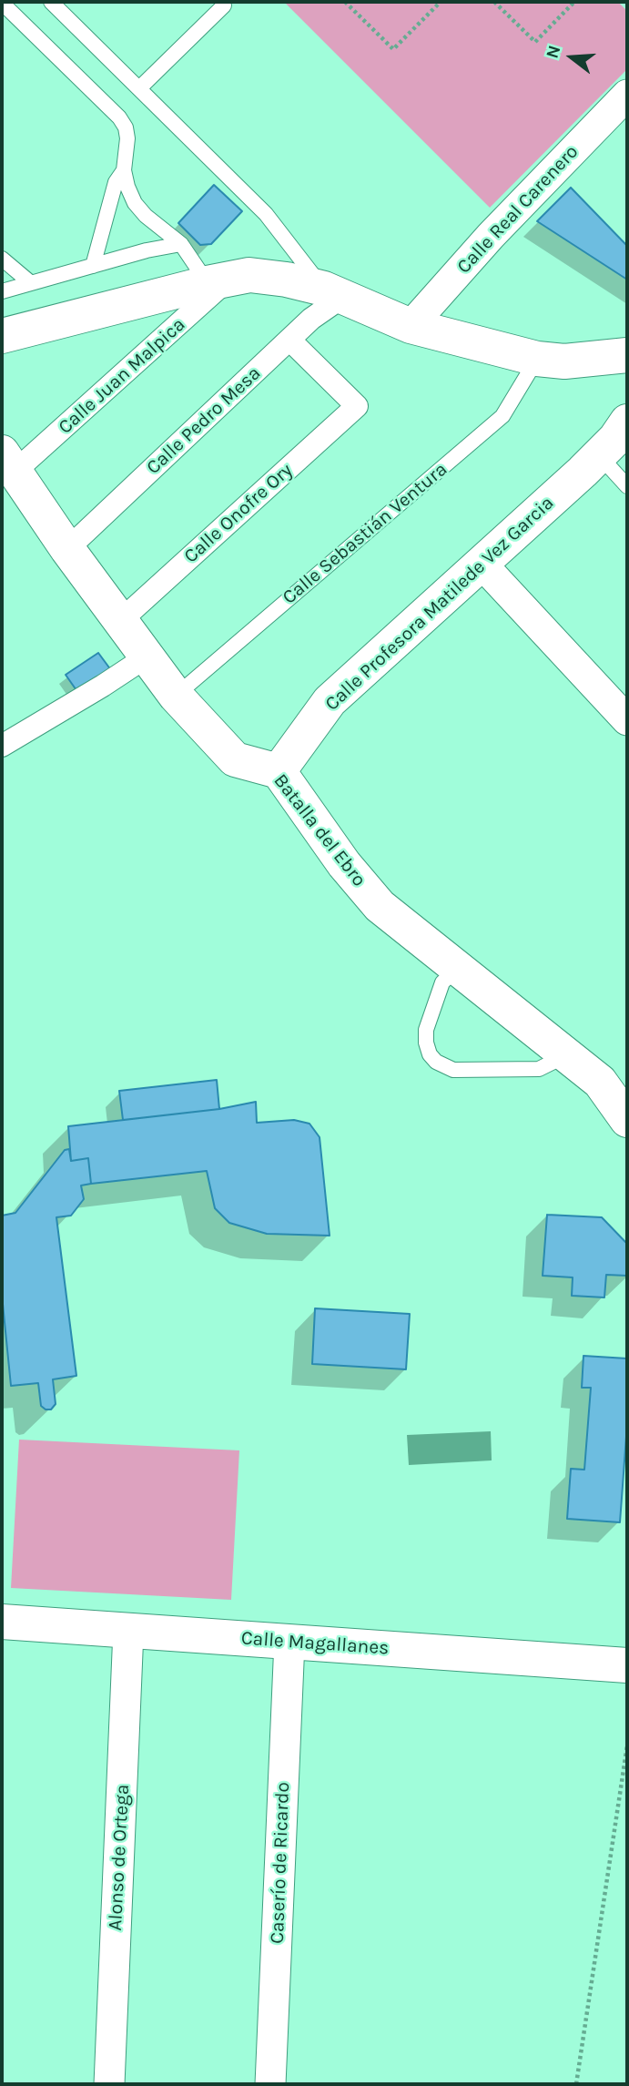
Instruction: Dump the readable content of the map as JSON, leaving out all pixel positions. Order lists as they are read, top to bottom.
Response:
{
  "streets": {
    "street": [
      "Calle Real Carenero",
      "Calle Juan Malpica",
      "Calle Pedro Mesa",
      "Calle Onofre Ory",
      "Calle Profesora Matilede Vez Garcia",
      "Batalla del Ebro",
      "Calle Magallanes",
      "Alonso de Ortega",
      "Caserío de Ricardo"
    ],
    "lane": ["Calle Sebastián Ventura"]
  },
  "crossings": [
    ["Calle Juan Malpica", "Batalla del Ebro"],
    ["Calle Pedro Mesa", "Calle Onofre Ory"],
    ["Calle Pedro Mesa", "Batalla del Ebro"],
    ["Calle Onofre Ory", "Batalla del Ebro"],
    ["Calle Sebastián Ventura", "Batalla del Ebro"],
    ["Calle Profesora Matilede Vez Garcia", "Batalla del Ebro"],
    ["Calle Magallanes", "Alonso de Ortega"],
    ["Calle Magallanes", "Caserío de Ricardo"]
  ],
  "north": "left"
}
